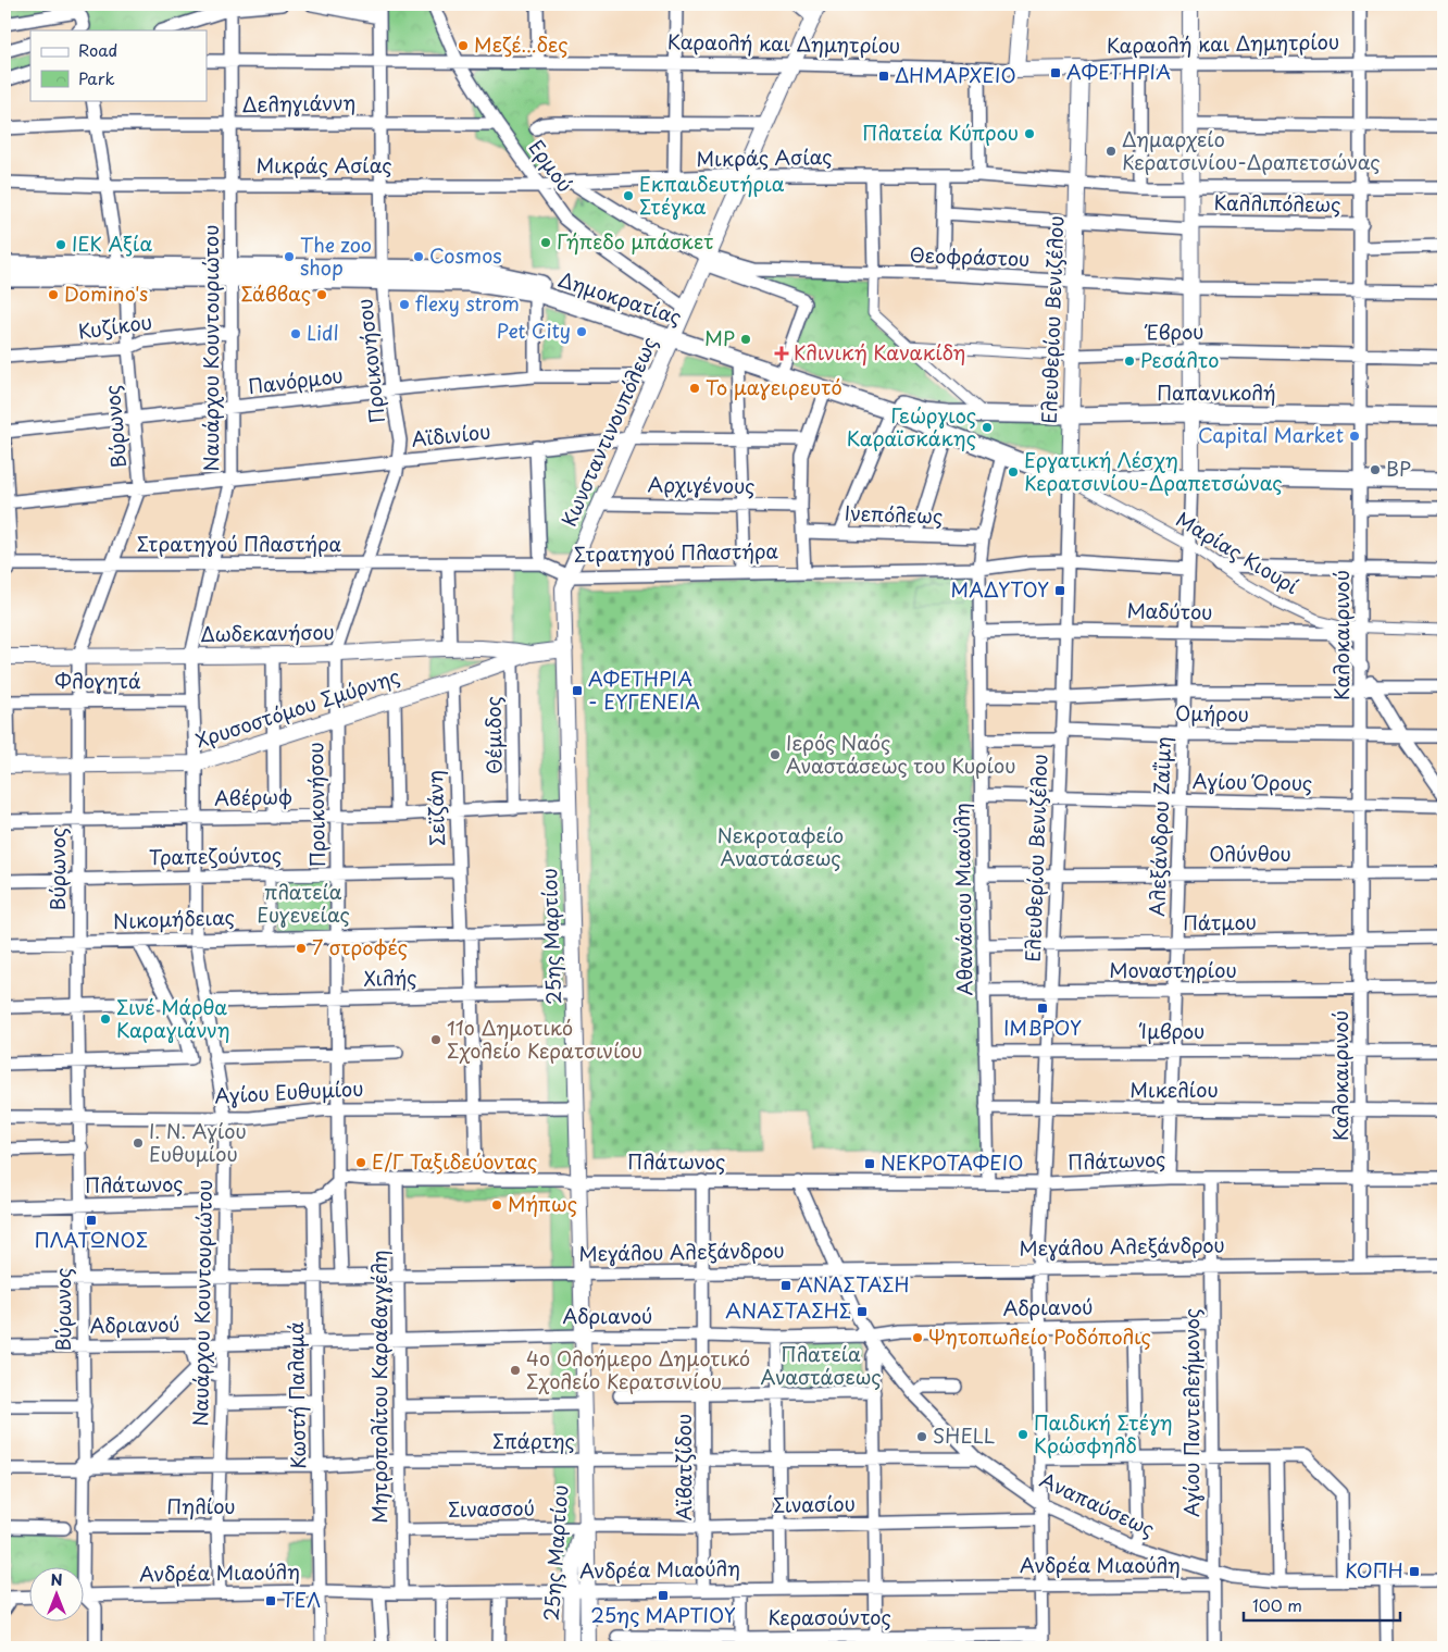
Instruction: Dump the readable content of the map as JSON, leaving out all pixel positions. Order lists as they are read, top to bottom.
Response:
{
  "streets": {
    "main road": ["Δημοκρατίας", "Παπανικολή"],
    "street": [
      "Καραολή και Δημητρίου",
      "Δεληγιάννη",
      "Μικράς Ασίας",
      "Ερμού",
      "Καλλιπόλεως",
      "Θεοφράστου",
      "Ελευθερίου Βενιζέλου",
      "Κυζίκου",
      "Έβρου",
      "Ναυάρχου Κουντουριώτου",
      "Προικονήσου",
      "Πανόρμου",
      "Βύρωνος",
      "Κωνσταντινουπόλεως",
      "Αϊδινίου",
      "Αρχιγένους",
      "Ινεπόλεως",
      "Στρατηγού Πλαστήρα",
      "Μαρίας Κιουρί",
      "Μαδύτου",
      "Δωδεκανήσου",
      "Καλοκαιρινού",
      "Φλογητά",
      "Χρυσοστόμου Σμύρνης",
      "Ομήρου",
      "Θέμιδος",
      "Αγίου Όρους",
      "Αβέρωφ",
      "Σεϊζάνη",
      "Αλεξάνδρου Ζαΐμη",
      "Ολύνθου",
      "Τραπεζούντος",
      "Αθανάσιου Μιαούλη",
      "Νικομήδειας",
      "Πάτμου",
      "25ης Μαρτίου",
      "Μοναστηρίου",
      "Χιλής",
      "Ίμβρου",
      "Μικελίου",
      "Αγίου Ευθυμίου",
      "Πλάτωνος",
      "Μεγάλου Αλεξάνδρου",
      "Αδριανού",
      "Μητροπολίτου Καραβαγγέλη",
      "Κωστή Παλαμά",
      "Αγίου Παντελεήμονος",
      "Σπάρτης",
      "Αϊβατζίδου",
      "Σινασίου",
      "Αναπαύσεως",
      "Πηλίου",
      "Σινασσού",
      "Ανδρέα Μιαούλη",
      "Κερασούντος"
    ]
  },
  "crossings": [
    ["Καραολή και Δημητρίου", "Ερμού"],
    ["Καραολή και Δημητρίου", "Ελευθερίου Βενιζέλου"],
    ["Καραολή και Δημητρίου", "Ναυάρχου Κουντουριώτου"],
    ["Καραολή και Δημητρίου", "Προικονήσου"],
    ["Καραολή και Δημητρίου", "Κωνσταντινουπόλεως"],
    ["Καραολή και Δημητρίου", "Καλοκαιρινού"],
    ["Δεληγιάννη", "Ερμού"],
    ["Δεληγιάννη", "Ναυάρχου Κουντουριώτου"],
    ["Δεληγιάννη", "Προικονήσου"],
    ["Δεληγιάννη", "Βύρωνος"],
    ["Μικράς Ασίας", "Ερμού"],
    ["Μικράς Ασίας", "Ελευθερίου Βενιζέλου"],
    ["Μικράς Ασίας", "Ναυάρχου Κουντουριώτου"],
    ["Μικράς Ασίας", "Προικονήσου"],
    ["Μικράς Ασίας", "Βύρωνος"],
    ["Μικράς Ασίας", "Κωνσταντινουπόλεως"],
    ["Μικράς Ασίας", "Καλοκαιρινού"],
    ["Ερμού", "Κωνσταντινουπόλεως"],
    ["Καλλιπόλεως", "Ελευθερίου Βενιζέλου"],
    ["Καλλιπόλεως", "Καλοκαιρινού"],
    ["Θεοφράστου", "Ελευθερίου Βενιζέλου"],
    ["Θεοφράστου", "Κωνσταντινουπόλεως"],
    ["Θεοφράστου", "Καλοκαιρινού"],
    ["Δημοκρατίας", "Ελευθερίου Βενιζέλου"],
    ["Δημοκρατίας", "Ναυάρχου Κουντουριώτου"],
    ["Δημοκρατίας", "Προικονήσου"],
    ["Δημοκρατίας", "Παπανικολή"],
    ["Δημοκρατίας", "Βύρωνος"],
    ["Δημοκρατίας", "Κωνσταντινουπόλεως"],
    ["Δημοκρατίας", "Μαρίας Κιουρί"],
    ["Δημοκρατίας", "Καλοκαιρινού"],
    ["Δημοκρατίας", "Αλεξάνδρου Ζαΐμη"],
    ["Δημοκρατίας", "Αθανάσιου Μιαούλη"],
    ["Ελευθερίου Βενιζέλου", "Έβρου"],
    ["Ελευθερίου Βενιζέλου", "Παπανικολή"],
    ["Ελευθερίου Βενιζέλου", "Στρατηγού Πλαστήρα"],
    ["Ελευθερίου Βενιζέλου", "Μαρίας Κιουρί"],
    ["Ελευθερίου Βενιζέλου", "Μαδύτου"],
    ["Ελευθερίου Βενιζέλου", "Ομήρου"],
    ["Ελευθερίου Βενιζέλου", "Αγίου Όρους"],
    ["Ελευθερίου Βενιζέλου", "Ολύνθου"],
    ["Ελευθερίου Βενιζέλου", "Πάτμου"],
    ["Ελευθερίου Βενιζέλου", "Μοναστηρίου"],
    ["Ελευθερίου Βενιζέλου", "Ίμβρου"],
    ["Ελευθερίου Βενιζέλου", "Μικελίου"],
    ["Ελευθερίου Βενιζέλου", "Πλάτωνος"],
    ["Ελευθερίου Βενιζέλου", "Μεγάλου Αλεξάνδρου"],
    ["Ελευθερίου Βενιζέλου", "Αδριανού"],
    ["Ελευθερίου Βενιζέλου", "Σινασίου"],
    ["Ελευθερίου Βενιζέλου", "Αναπαύσεως"],
    ["Ελευθερίου Βενιζέλου", "Ανδρέα Μιαούλη"],
    ["Ελευθερίου Βενιζέλου", "Κερασούντος"],
    ["Κυζίκου", "Ναυάρχου Κουντουριώτου"],
    ["Κυζίκου", "Βύρωνος"],
    ["Έβρου", "Καλοκαιρινού"],
    ["Ναυάρχου Κουντουριώτου", "Πανόρμου"],
    ["Ναυάρχου Κουντουριώτου", "Αϊδινίου"],
    ["Ναυάρχου Κουντουριώτου", "Στρατηγού Πλαστήρα"],
    ["Ναυάρχου Κουντουριώτου", "Δωδεκανήσου"],
    ["Ναυάρχου Κουντουριώτου", "Φλογητά"],
    ["Ναυάρχου Κουντουριώτου", "Χρυσοστόμου Σμύρνης"],
    ["Ναυάρχου Κουντουριώτου", "Αβέρωφ"],
    ["Ναυάρχου Κουντουριώτου", "Τραπεζούντος"],
    ["Ναυάρχου Κουντουριώτου", "Νικομήδειας"],
    ["Ναυάρχου Κουντουριώτου", "Χιλής"],
    ["Ναυάρχου Κουντουριώτου", "Αγίου Ευθυμίου"],
    ["Ναυάρχου Κουντουριώτου", "Πλάτωνος"],
    ["Ναυάρχου Κουντουριώτου", "Μεγάλου Αλεξάνδρου"],
    ["Ναυάρχου Κουντουριώτου", "Αδριανού"],
    ["Ναυάρχου Κουντουριώτου", "Σπάρτης"],
    ["Ναυάρχου Κουντουριώτου", "Πηλίου"],
    ["Ναυάρχου Κουντουριώτου", "Ανδρέα Μιαούλη"],
    ["Προικονήσου", "Πανόρμου"],
    ["Προικονήσου", "Αϊδινίου"],
    ["Προικονήσου", "Στρατηγού Πλαστήρα"],
    ["Προικονήσου", "Δωδεκανήσου"],
    ["Προικονήσου", "Χρυσοστόμου Σμύρνης"],
    ["Προικονήσου", "Αβέρωφ"],
    ["Προικονήσου", "Τραπεζούντος"],
    ["Προικονήσου", "Νικομήδειας"],
    ["Προικονήσου", "Χιλής"],
    ["Προικονήσου", "Αγίου Ευθυμίου"],
    ["Προικονήσου", "Πλάτωνος"],
    ["Προικονήσου", "Μεγάλου Αλεξάνδρου"],
    ["Πανόρμου", "Βύρωνος"],
    ["Πανόρμου", "Κωνσταντινουπόλεως"],
    ["Παπανικολή", "Καλοκαιρινού"],
    ["Βύρωνος", "Αϊδινίου"],
    ["Βύρωνος", "Στρατηγού Πλαστήρα"],
    ["Βύρωνος", "Δωδεκανήσου"],
    ["Βύρωνος", "Φλογητά"],
    ["Βύρωνος", "Χρυσοστόμου Σμύρνης"],
    ["Βύρωνος", "Αβέρωφ"],
    ["Βύρωνος", "Τραπεζούντος"],
    ["Βύρωνος", "Νικομήδειας"],
    ["Βύρωνος", "Αγίου Ευθυμίου"],
    ["Βύρωνος", "Πλάτωνος"],
    ["Βύρωνος", "Μεγάλου Αλεξάνδρου"],
    ["Βύρωνος", "Αδριανού"],
    ["Κωνσταντινουπόλεως", "Αϊδινίου"],
    ["Κωνσταντινουπόλεως", "Αρχιγένους"],
    ["Κωνσταντινουπόλεως", "Στρατηγού Πλαστήρα"],
    ["Κωνσταντινουπόλεως", "25ης Μαρτίου"],
    ["Ινεπόλεως", "Αθανάσιου Μιαούλη"],
    ["Στρατηγού Πλαστήρα", "Αλεξάνδρου Ζαΐμη"],
    ["Στρατηγού Πλαστήρα", "Αθανάσιου Μιαούλη"],
    ["Στρατηγού Πλαστήρα", "25ης Μαρτίου"],
    ["Μαρίας Κιουρί", "Μαδύτου"],
    ["Μαρίας Κιουρί", "Καλοκαιρινού"],
    ["Μαρίας Κιουρί", "Αλεξάνδρου Ζαΐμη"],
    ["Μαδύτου", "Καλοκαιρινού"],
    ["Μαδύτου", "Αλεξάνδρου Ζαΐμη"],
    ["Μαδύτου", "Αθανάσιου Μιαούλη"],
    ["Δωδεκανήσου", "Χρυσοστόμου Σμύρνης"],
    ["Καλοκαιρινού", "Ομήρου"],
    ["Καλοκαιρινού", "Αγίου Όρους"],
    ["Καλοκαιρινού", "Ολύνθου"],
    ["Καλοκαιρινού", "Πάτμου"],
    ["Καλοκαιρινού", "Μοναστηρίου"],
    ["Καλοκαιρινού", "Ίμβρου"],
    ["Καλοκαιρινού", "Μικελίου"],
    ["Καλοκαιρινού", "Πλάτωνος"],
    ["Καλοκαιρινού", "Μεγάλου Αλεξάνδρου"],
    ["Χρυσοστόμου Σμύρνης", "Θέμιδος"],
    ["Χρυσοστόμου Σμύρνης", "Σεϊζάνη"],
    ["Χρυσοστόμου Σμύρνης", "25ης Μαρτίου"],
    ["Ομήρου", "Αλεξάνδρου Ζαΐμη"],
    ["Ομήρου", "Αθανάσιου Μιαούλη"],
    ["Θέμιδος", "Αβέρωφ"],
    ["Αγίου Όρους", "Αλεξάνδρου Ζαΐμη"],
    ["Αγίου Όρους", "Αθανάσιου Μιαούλη"],
    ["Αβέρωφ", "Σεϊζάνη"],
    ["Αβέρωφ", "25ης Μαρτίου"],
    ["Σεϊζάνη", "Τραπεζούντος"],
    ["Σεϊζάνη", "Νικομήδειας"],
    ["Σεϊζάνη", "Χιλής"],
    ["Σεϊζάνη", "Αγίου Ευθυμίου"],
    ["Σεϊζάνη", "Πλάτωνος"],
    ["Αλεξάνδρου Ζαΐμη", "Ολύνθου"],
    ["Αλεξάνδρου Ζαΐμη", "Πάτμου"],
    ["Αλεξάνδρου Ζαΐμη", "Μοναστηρίου"],
    ["Αλεξάνδρου Ζαΐμη", "Ίμβρου"],
    ["Αλεξάνδρου Ζαΐμη", "Μικελίου"],
    ["Αλεξάνδρου Ζαΐμη", "Πλάτωνος"],
    ["Ολύνθου", "Αθανάσιου Μιαούλη"],
    ["Αθανάσιου Μιαούλη", "Πάτμου"],
    ["Αθανάσιου Μιαούλη", "Μοναστηρίου"],
    ["Αθανάσιου Μιαούλη", "Ίμβρου"],
    ["Αθανάσιου Μιαούλη", "Μικελίου"],
    ["Αθανάσιου Μιαούλη", "Πλάτωνος"],
    ["Νικομήδειας", "25ης Μαρτίου"],
    ["25ης Μαρτίου", "Χιλής"],
    ["25ης Μαρτίου", "Αγίου Ευθυμίου"],
    ["25ης Μαρτίου", "Πλάτωνος"],
    ["25ης Μαρτίου", "Μεγάλου Αλεξάνδρου"],
    ["25ης Μαρτίου", "Αδριανού"],
    ["25ης Μαρτίου", "Σπάρτης"],
    ["25ης Μαρτίου", "Σινασίου"],
    ["25ης Μαρτίου", "Σινασσού"],
    ["25ης Μαρτίου", "Ανδρέα Μιαούλη"],
    ["Πλάτωνος", "Μητροπολίτου Καραβαγγέλη"],
    ["Πλάτωνος", "Κωστή Παλαμά"],
    ["Πλάτωνος", "Αγίου Παντελεήμονος"],
    ["Πλάτωνος", "Αϊβατζίδου"],
    ["Πλάτωνος", "Αναπαύσεως"],
    ["Μεγάλου Αλεξάνδρου", "Μητροπολίτου Καραβαγγέλη"],
    ["Μεγάλου Αλεξάνδρου", "Κωστή Παλαμά"],
    ["Μεγάλου Αλεξάνδρου", "Αγίου Παντελεήμονος"],
    ["Μεγάλου Αλεξάνδρου", "Αϊβατζίδου"],
    ["Μεγάλου Αλεξάνδρου", "Αναπαύσεως"],
    ["Αδριανού", "Μητροπολίτου Καραβαγγέλη"],
    ["Αδριανού", "Κωστή Παλαμά"],
    ["Αδριανού", "Αγίου Παντελεήμονος"],
    ["Αδριανού", "Αϊβατζίδου"],
    ["Αδριανού", "Αναπαύσεως"],
    ["Μητροπολίτου Καραβαγγέλη", "Σπάρτης"],
    ["Μητροπολίτου Καραβαγγέλη", "Σινασσού"],
    ["Μητροπολίτου Καραβαγγέλη", "Ανδρέα Μιαούλη"],
    ["Κωστή Παλαμά", "Σπάρτης"],
    ["Κωστή Παλαμά", "Πηλίου"],
    ["Κωστή Παλαμά", "Ανδρέα Μιαούλη"],
    ["Αγίου Παντελεήμονος", "Αναπαύσεως"],
    ["Αγίου Παντελεήμονος", "Ανδρέα Μιαούλη"],
    ["Σπάρτης", "Αϊβατζίδου"],
    ["Σπάρτης", "Αναπαύσεως"],
    ["Αϊβατζίδου", "Σινασίου"],
    ["Αϊβατζίδου", "Ανδρέα Μιαούλη"],
    ["Σινασίου", "Σινασσού"],
    ["Αναπαύσεως", "Ανδρέα Μιαούλη"]
  ],
  "parks": ["Νεκροταφείο Αναστάσεως", "πλατεία Ευγενείας", "Πλατεία Αναστάσεως"],
  "places": {
    "other": [
      "Μεζέ...δες",
      "Πλατεία Κύπρου",
      "Δημαρχείο Κερατσινίου-Δραπετσώνας",
      "Εκπαιδευτήρια Στέγκα",
      "Γήπεδο μπάσκετ",
      "ΙΕΚ Αξία",
      "The zoo shop",
      "Cosmos",
      "Domino's",
      "Σάββας",
      "flexy strom",
      "Pet City",
      "Lidl",
      "MP",
      "Ρεσάλτο",
      "Το μαγειρευτό",
      "Γεώργιος Καραϊσκάκης",
      "Capital Market",
      "BP",
      "Εργατική Λέσχη Κερατσινίου-Δραπετσώνας",
      "Ιερός Ναός Αναστάσεως του Κυρίου",
      "7 στροφές",
      "Σινέ Μάρθα Καραγιάννη",
      "11o Δημοτικό Σχολείο Κερατσινίου",
      "Ι. Ν. Αγίου Ευθυμίου",
      "Ε/Γ Ταξιδεύοντας",
      "Μήπως",
      "Ψητοπωλείο Ροδόπολις",
      "4o Ολοήμερο Δημοτικό Σχολείο Κερατσινίου",
      "Παιδική Στέγη Κρώσφηλδ",
      "SHELL"
    ],
    "transit": [
      "ΑΦΕΤΗΡΙΑ",
      "ΔΗΜΑΡΧΕΙΟ",
      "ΜΑΔΥΤΟΥ",
      "ΑΦΕΤΗΡΙΑ - ΕΥΓΕΝΕΙΑ",
      "ΙΜΒΡΟΥ",
      "ΝΕΚΡΟΤΑΦΕΙΟ",
      "ΠΛΑΤΩΝΟΣ",
      "ΑΝΑΣΤΑΣΗ",
      "ΑΝΑΣΤΑΣΗΣ",
      "ΚΟΠΗ",
      "25ης ΜΑΡΤΙΟΥ",
      "ΤΕΛ"
    ],
    "health": ["Κλινική Κανακίδη"]
  },
  "legend": ["Road", "Park"],
  "scale_bar": "100 m",
  "north": "top"
}
